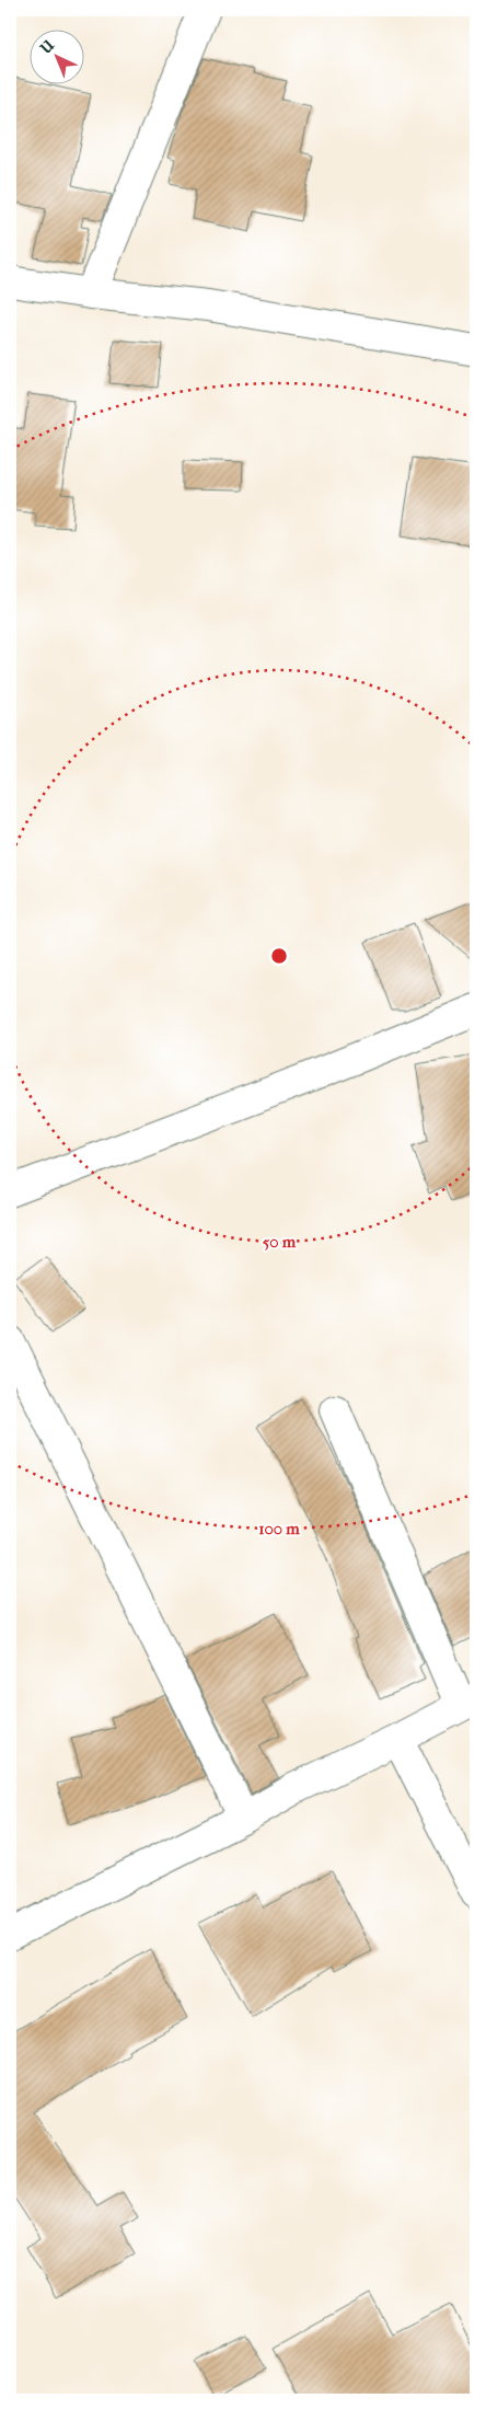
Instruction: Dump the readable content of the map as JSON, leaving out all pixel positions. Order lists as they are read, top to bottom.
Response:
{
  "north": "top left",
  "rings": ["50 m", "100 m"]
}
